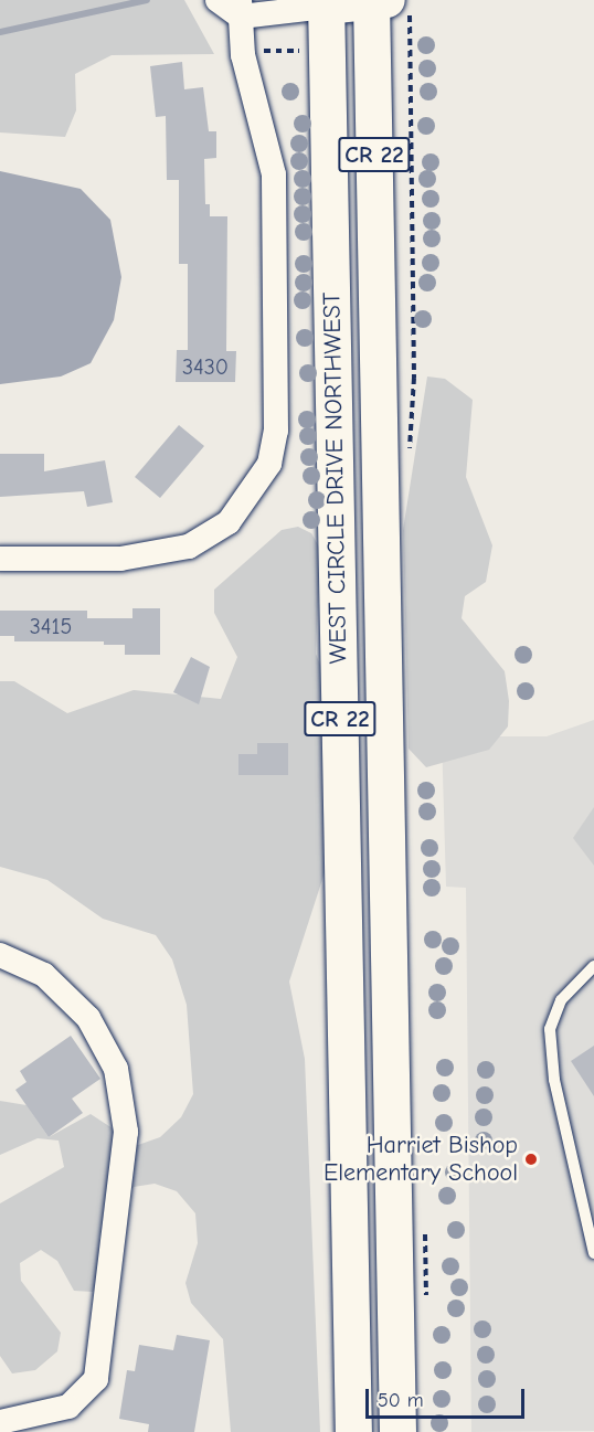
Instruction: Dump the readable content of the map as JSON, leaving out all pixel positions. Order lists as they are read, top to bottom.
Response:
{
  "streets": {
    "main road": ["CR 22", "WEST CIRCLE DRIVE NORTHWEST"]
  },
  "places": ["Harriet Bishop Elementary School"],
  "house_numbers": ["3430", "3415"],
  "scale_bar": "50 m"
}
